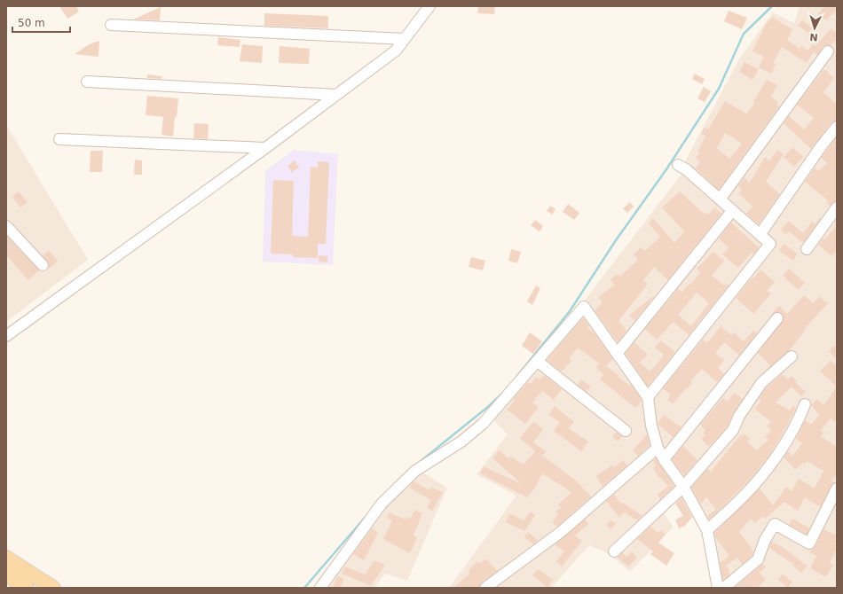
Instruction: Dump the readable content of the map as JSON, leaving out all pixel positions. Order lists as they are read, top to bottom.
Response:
{
  "scale_bar": "50 m",
  "north": "bottom"
}
